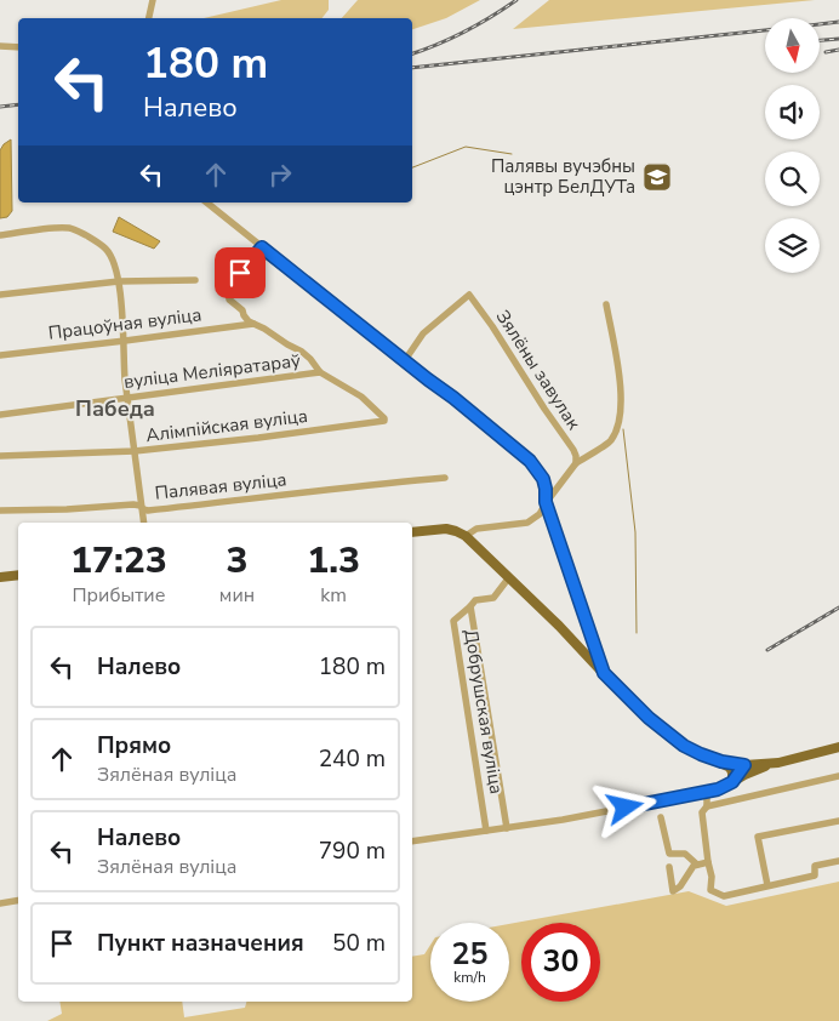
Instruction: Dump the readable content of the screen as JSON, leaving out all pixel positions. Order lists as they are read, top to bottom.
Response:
{
  "streets": {
    "street": [
      "Працоўная вуліца",
      "Зялёны завулак",
      "вуліца Меліяратараў",
      "Алімпійская вуліца",
      "Палявая вуліца",
      "Добрушская вуліца"
    ]
  },
  "crossings": [
    ["вуліца Меліяратараў", "Алімпійская вуліца"]
  ],
  "districts": ["Пабеда"],
  "places": {
    "school or university": ["Палявы вучэбны цэнтр БелДУТа"]
  },
  "north": "bottom",
  "page": {
    "turn": ["180 m", "Налево"],
    "eta": [
      "17:23",
      "Прибытие",
      "3",
      "мин",
      "1.3",
      "km"
    ],
    "list": [
      {
        "name": "Налево",
        "value": "180 m"
      },
      {
        "name": "Прямо",
        "note": "Зялёная вуліца",
        "value": "240 m"
      },
      {
        "name": "Налево",
        "note": "Зялёная вуліца",
        "value": "790 m"
      },
      {
        "name": "Пункт назначения",
        "value": "50 m"
      }
    ],
    "speed": "25 km/h",
    "limit": "30"
  }
}
